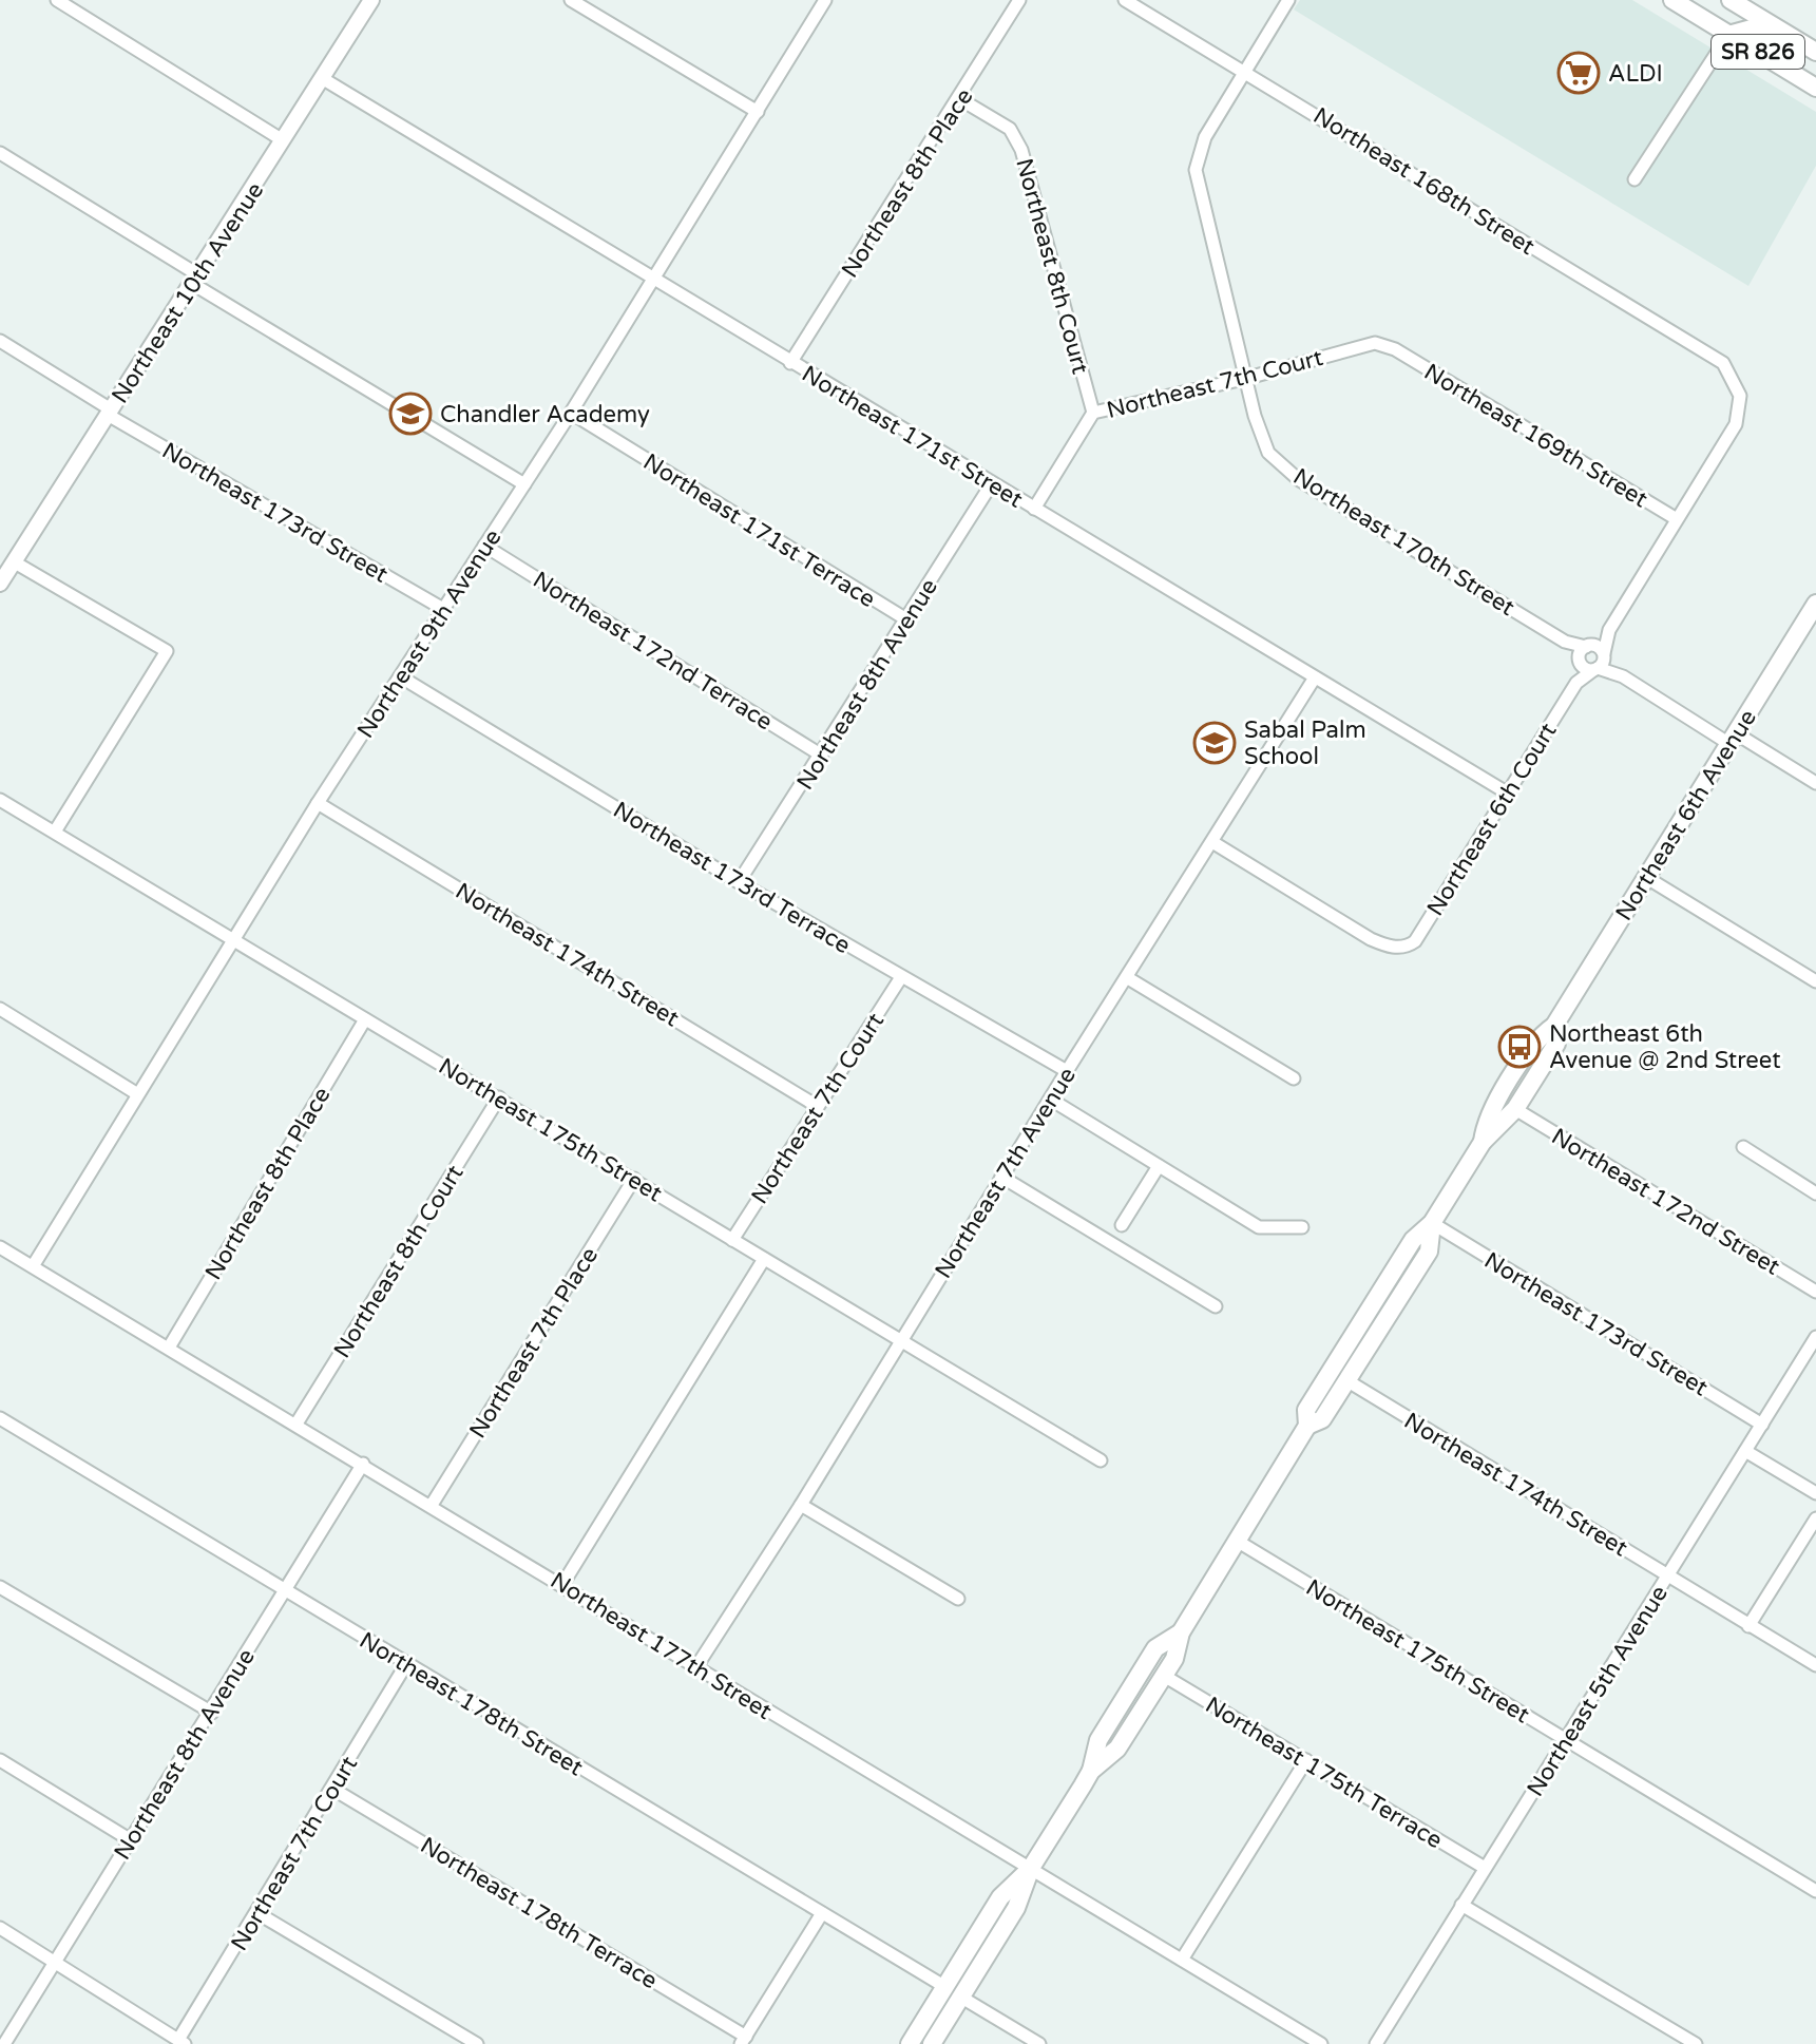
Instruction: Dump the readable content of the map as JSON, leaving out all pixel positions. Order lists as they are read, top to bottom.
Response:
{
  "streets": {
    "main road": ["SR 826", "Northeast 6th Avenue"],
    "street": [
      "Northeast 168th Street",
      "Northeast 8th Place",
      "Northeast 8th Court",
      "Northeast 10th Avenue",
      "Northeast 7th Court",
      "Northeast 169th Street",
      "Northeast 171st Street",
      "Northeast 173rd Street",
      "Northeast 171st Terrace",
      "Northeast 170th Street",
      "Northeast 9th Avenue",
      "Northeast 172nd Terrace",
      "Northeast 8th Avenue",
      "Northeast 6th Court",
      "Northeast 173rd Terrace",
      "Northeast 174th Street",
      "Northeast 175th Street",
      "Northeast 7th Avenue",
      "Northeast 172nd Street",
      "Northeast 7th Place",
      "Northeast 177th Street",
      "Northeast 5th Avenue",
      "Northeast 178th Street",
      "Northeast 175th Terrace",
      "Northeast 178th Terrace"
    ]
  },
  "crossings": [
    ["Northeast 168th Street", "Northeast 169th Street"],
    ["Northeast 8th Place", "Northeast 8th Court"],
    ["Northeast 8th Place", "Northeast 171st Street"],
    ["Northeast 8th Place", "Northeast 175th Street"],
    ["Northeast 8th Place", "Northeast 177th Street"],
    ["Northeast 8th Court", "Northeast 7th Court"],
    ["Northeast 8th Court", "Northeast 175th Street"],
    ["Northeast 8th Court", "Northeast 177th Street"],
    ["Northeast 10th Avenue", "Northeast 171st Street"],
    ["Northeast 10th Avenue", "Northeast 173rd Street"],
    ["Northeast 7th Court", "Northeast 169th Street"],
    ["Northeast 7th Court", "Northeast 171st Street"],
    ["Northeast 7th Court", "Northeast 170th Street"],
    ["Northeast 7th Court", "Northeast 173rd Terrace"],
    ["Northeast 7th Court", "Northeast 174th Street"],
    ["Northeast 7th Court", "Northeast 175th Street"],
    ["Northeast 7th Court", "Northeast 178th Street"],
    ["Northeast 7th Court", "Northeast 178th Terrace"],
    ["Northeast 171st Street", "Northeast 9th Avenue"],
    ["Northeast 171st Street", "Northeast 8th Avenue"],
    ["Northeast 171st Street", "Northeast 6th Court"],
    ["Northeast 171st Street", "Northeast 7th Avenue"],
    ["Northeast 173rd Street", "Northeast 9th Avenue"],
    ["Northeast 173rd Street", "Northeast 6th Avenue"],
    ["Northeast 173rd Street", "Northeast 5th Avenue"],
    ["Northeast 171st Terrace", "Northeast 9th Avenue"],
    ["Northeast 171st Terrace", "Northeast 8th Avenue"],
    ["Northeast 170th Street", "Northeast 6th Court"],
    ["Northeast 9th Avenue", "Northeast 172nd Terrace"],
    ["Northeast 9th Avenue", "Northeast 173rd Terrace"],
    ["Northeast 9th Avenue", "Northeast 174th Street"],
    ["Northeast 9th Avenue", "Northeast 175th Street"],
    ["Northeast 9th Avenue", "Northeast 177th Street"],
    ["Northeast 172nd Terrace", "Northeast 8th Avenue"],
    ["Northeast 8th Avenue", "Northeast 173rd Terrace"],
    ["Northeast 8th Avenue", "Northeast 177th Street"],
    ["Northeast 8th Avenue", "Northeast 178th Street"],
    ["Northeast 6th Avenue", "Northeast 174th Street"],
    ["Northeast 6th Avenue", "Northeast 175th Street"],
    ["Northeast 6th Avenue", "Northeast 172nd Street"],
    ["Northeast 6th Avenue", "Northeast 177th Street"],
    ["Northeast 6th Avenue", "Northeast 178th Street"],
    ["Northeast 6th Avenue", "Northeast 175th Terrace"],
    ["Northeast 6th Court", "Northeast 7th Avenue"],
    ["Northeast 173rd Terrace", "Northeast 7th Avenue"],
    ["Northeast 174th Street", "Northeast 5th Avenue"],
    ["Northeast 175th Street", "Northeast 7th Avenue"],
    ["Northeast 175th Street", "Northeast 7th Place"],
    ["Northeast 175th Street", "Northeast 5th Avenue"],
    ["Northeast 7th Avenue", "Northeast 177th Street"],
    ["Northeast 7th Place", "Northeast 177th Street"],
    ["Northeast 5th Avenue", "Northeast 175th Terrace"]
  ],
  "places": {
    "supermarket": ["ALDI"],
    "school or university": ["Chandler Academy", "Sabal Palm School"],
    "bus stop": ["Northeast 6th Avenue @ 2nd Street"]
  }
}
